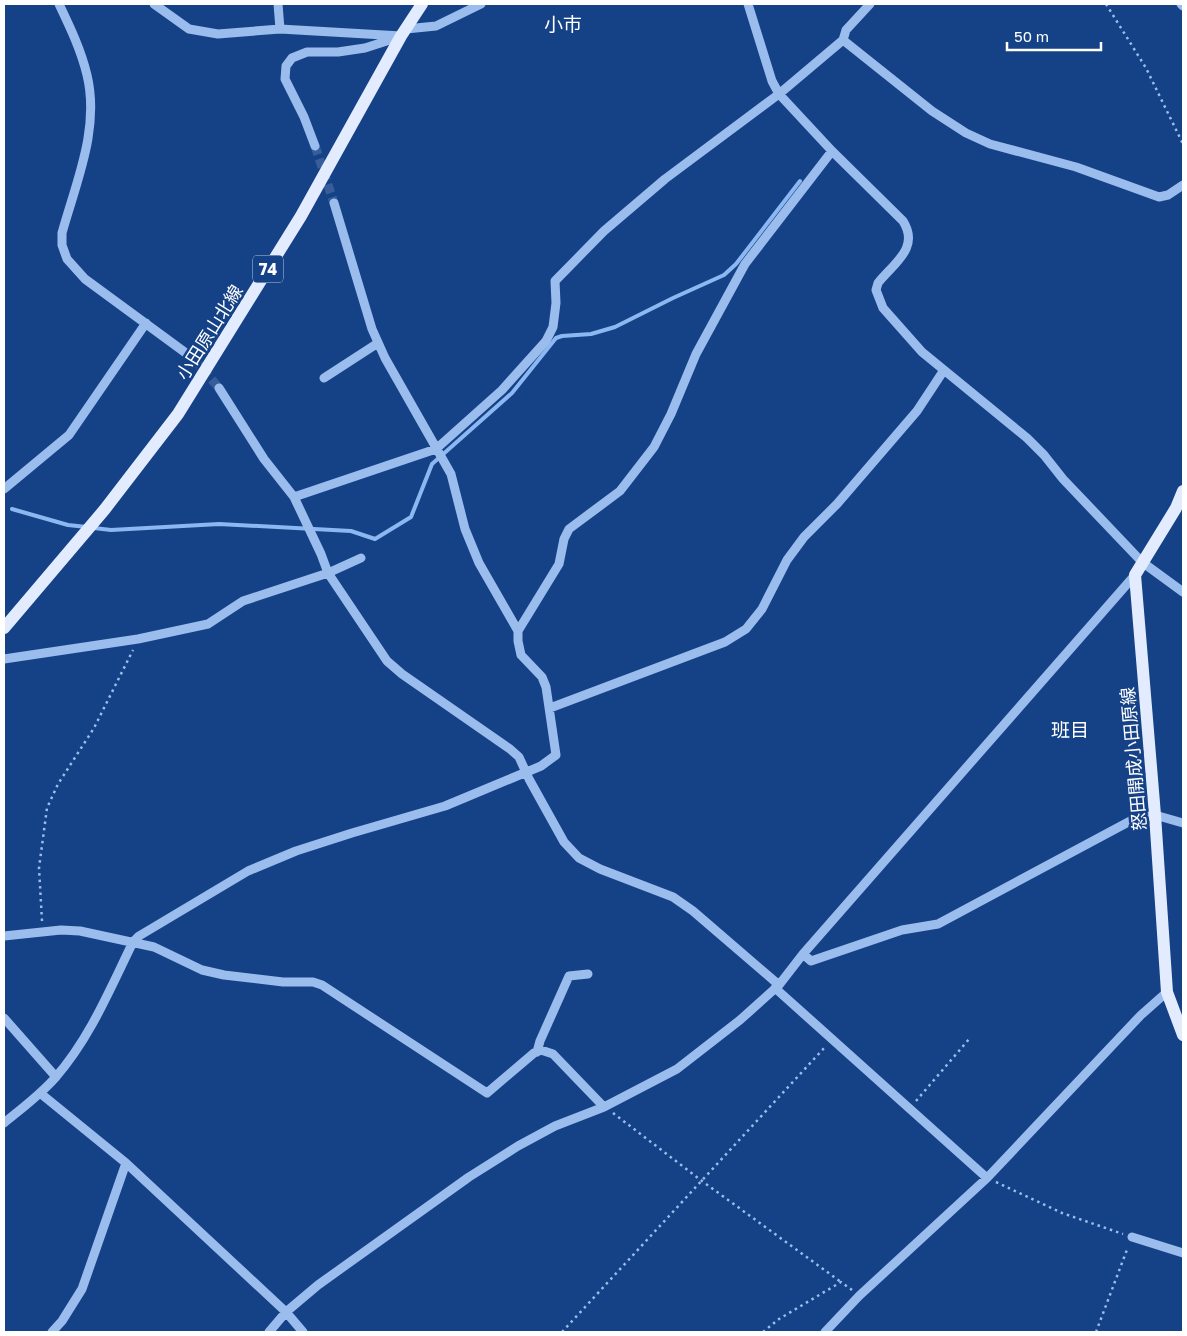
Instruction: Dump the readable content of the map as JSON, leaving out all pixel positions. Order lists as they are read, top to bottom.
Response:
{
  "streets": {
    "main road": ["74", "小田原山北線", "怒田開成小田原線"]
  },
  "districts": ["小市", "班目"],
  "scale_bar": "50 m"
}
